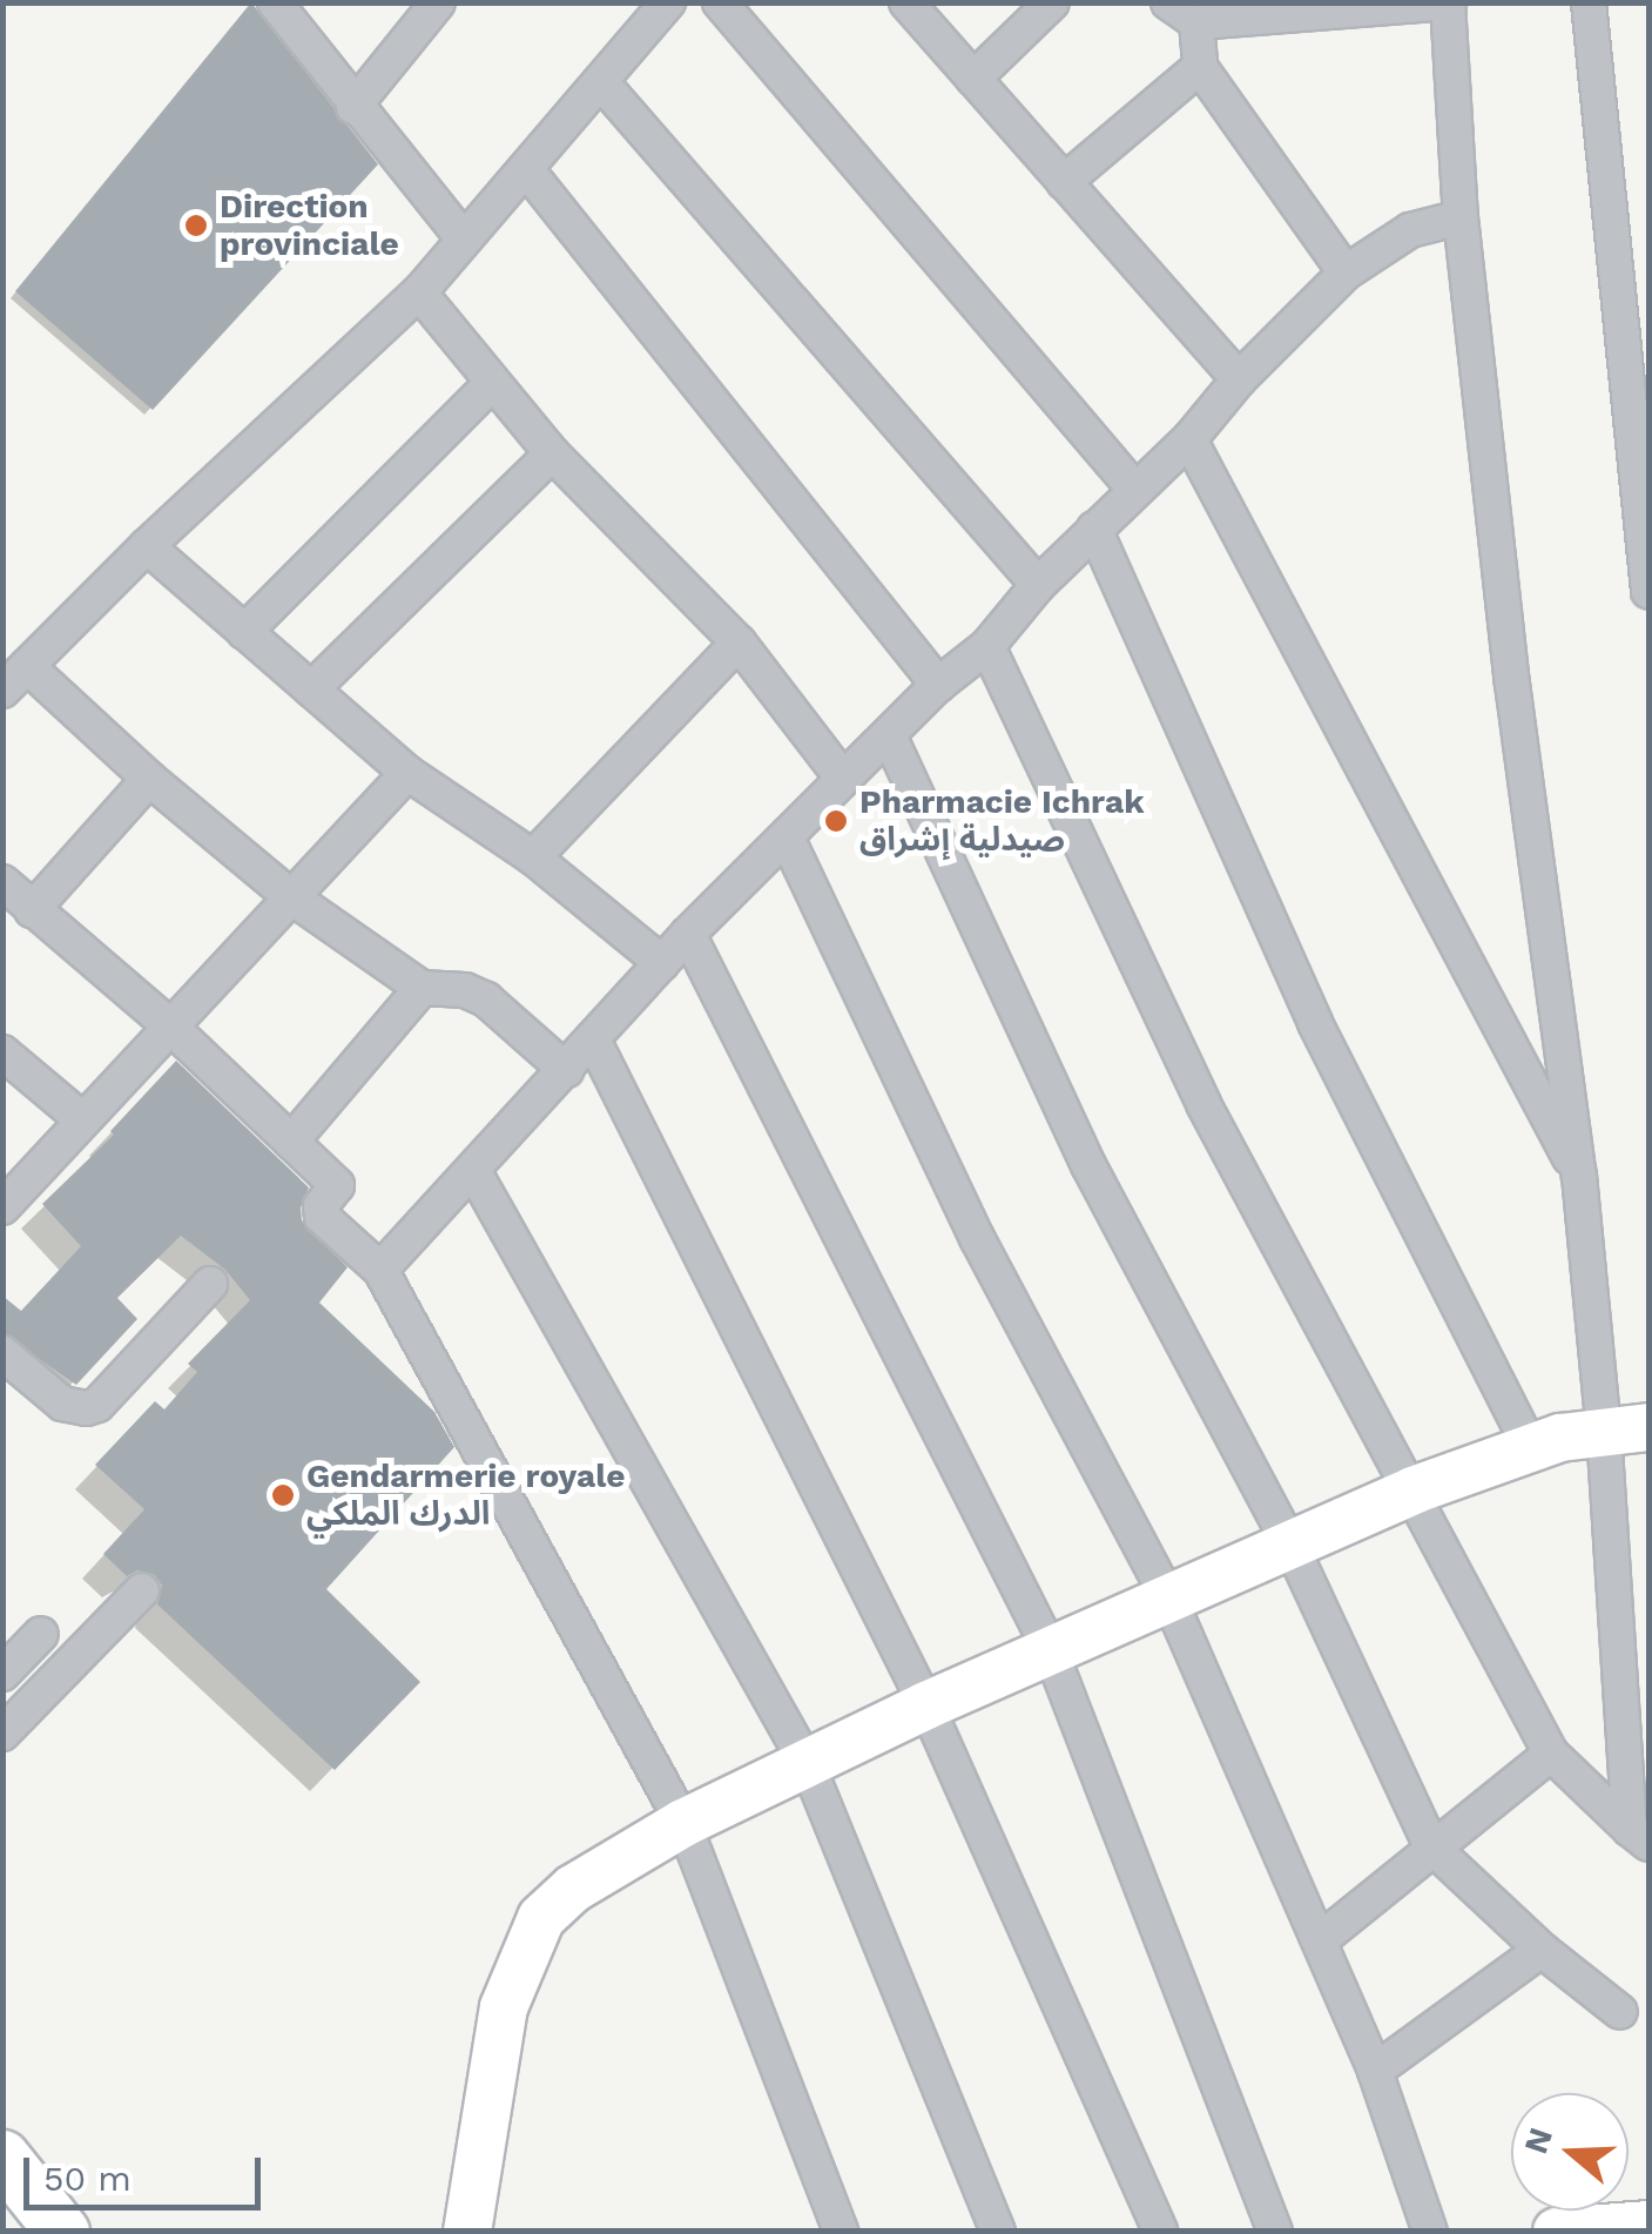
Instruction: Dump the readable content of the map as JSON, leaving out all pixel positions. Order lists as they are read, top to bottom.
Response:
{
  "places": ["Direction provinciale", "Pharmacie Ichrak صيدلية إشراق", "Gendarmerie royale الدرك الملكي"],
  "scale_bar": "50 m",
  "north": "left"
}
